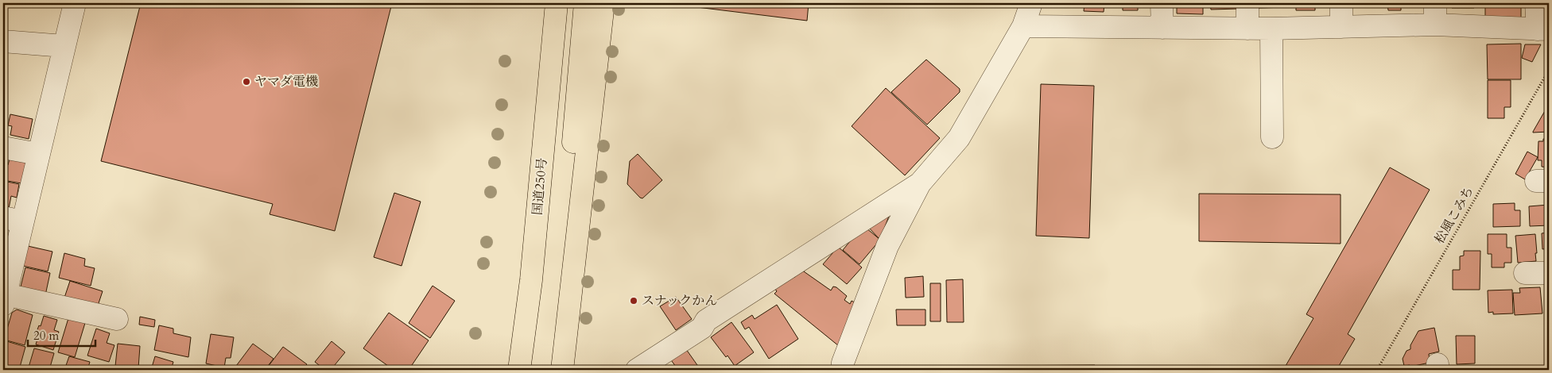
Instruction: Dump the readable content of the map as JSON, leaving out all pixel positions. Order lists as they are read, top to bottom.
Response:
{
  "streets": {
    "highway": ["国道250号"],
    "path": ["松風こみち"]
  },
  "places": ["ヤマダ電機", "スナックかん"],
  "scale_bar": "20 m"
}
